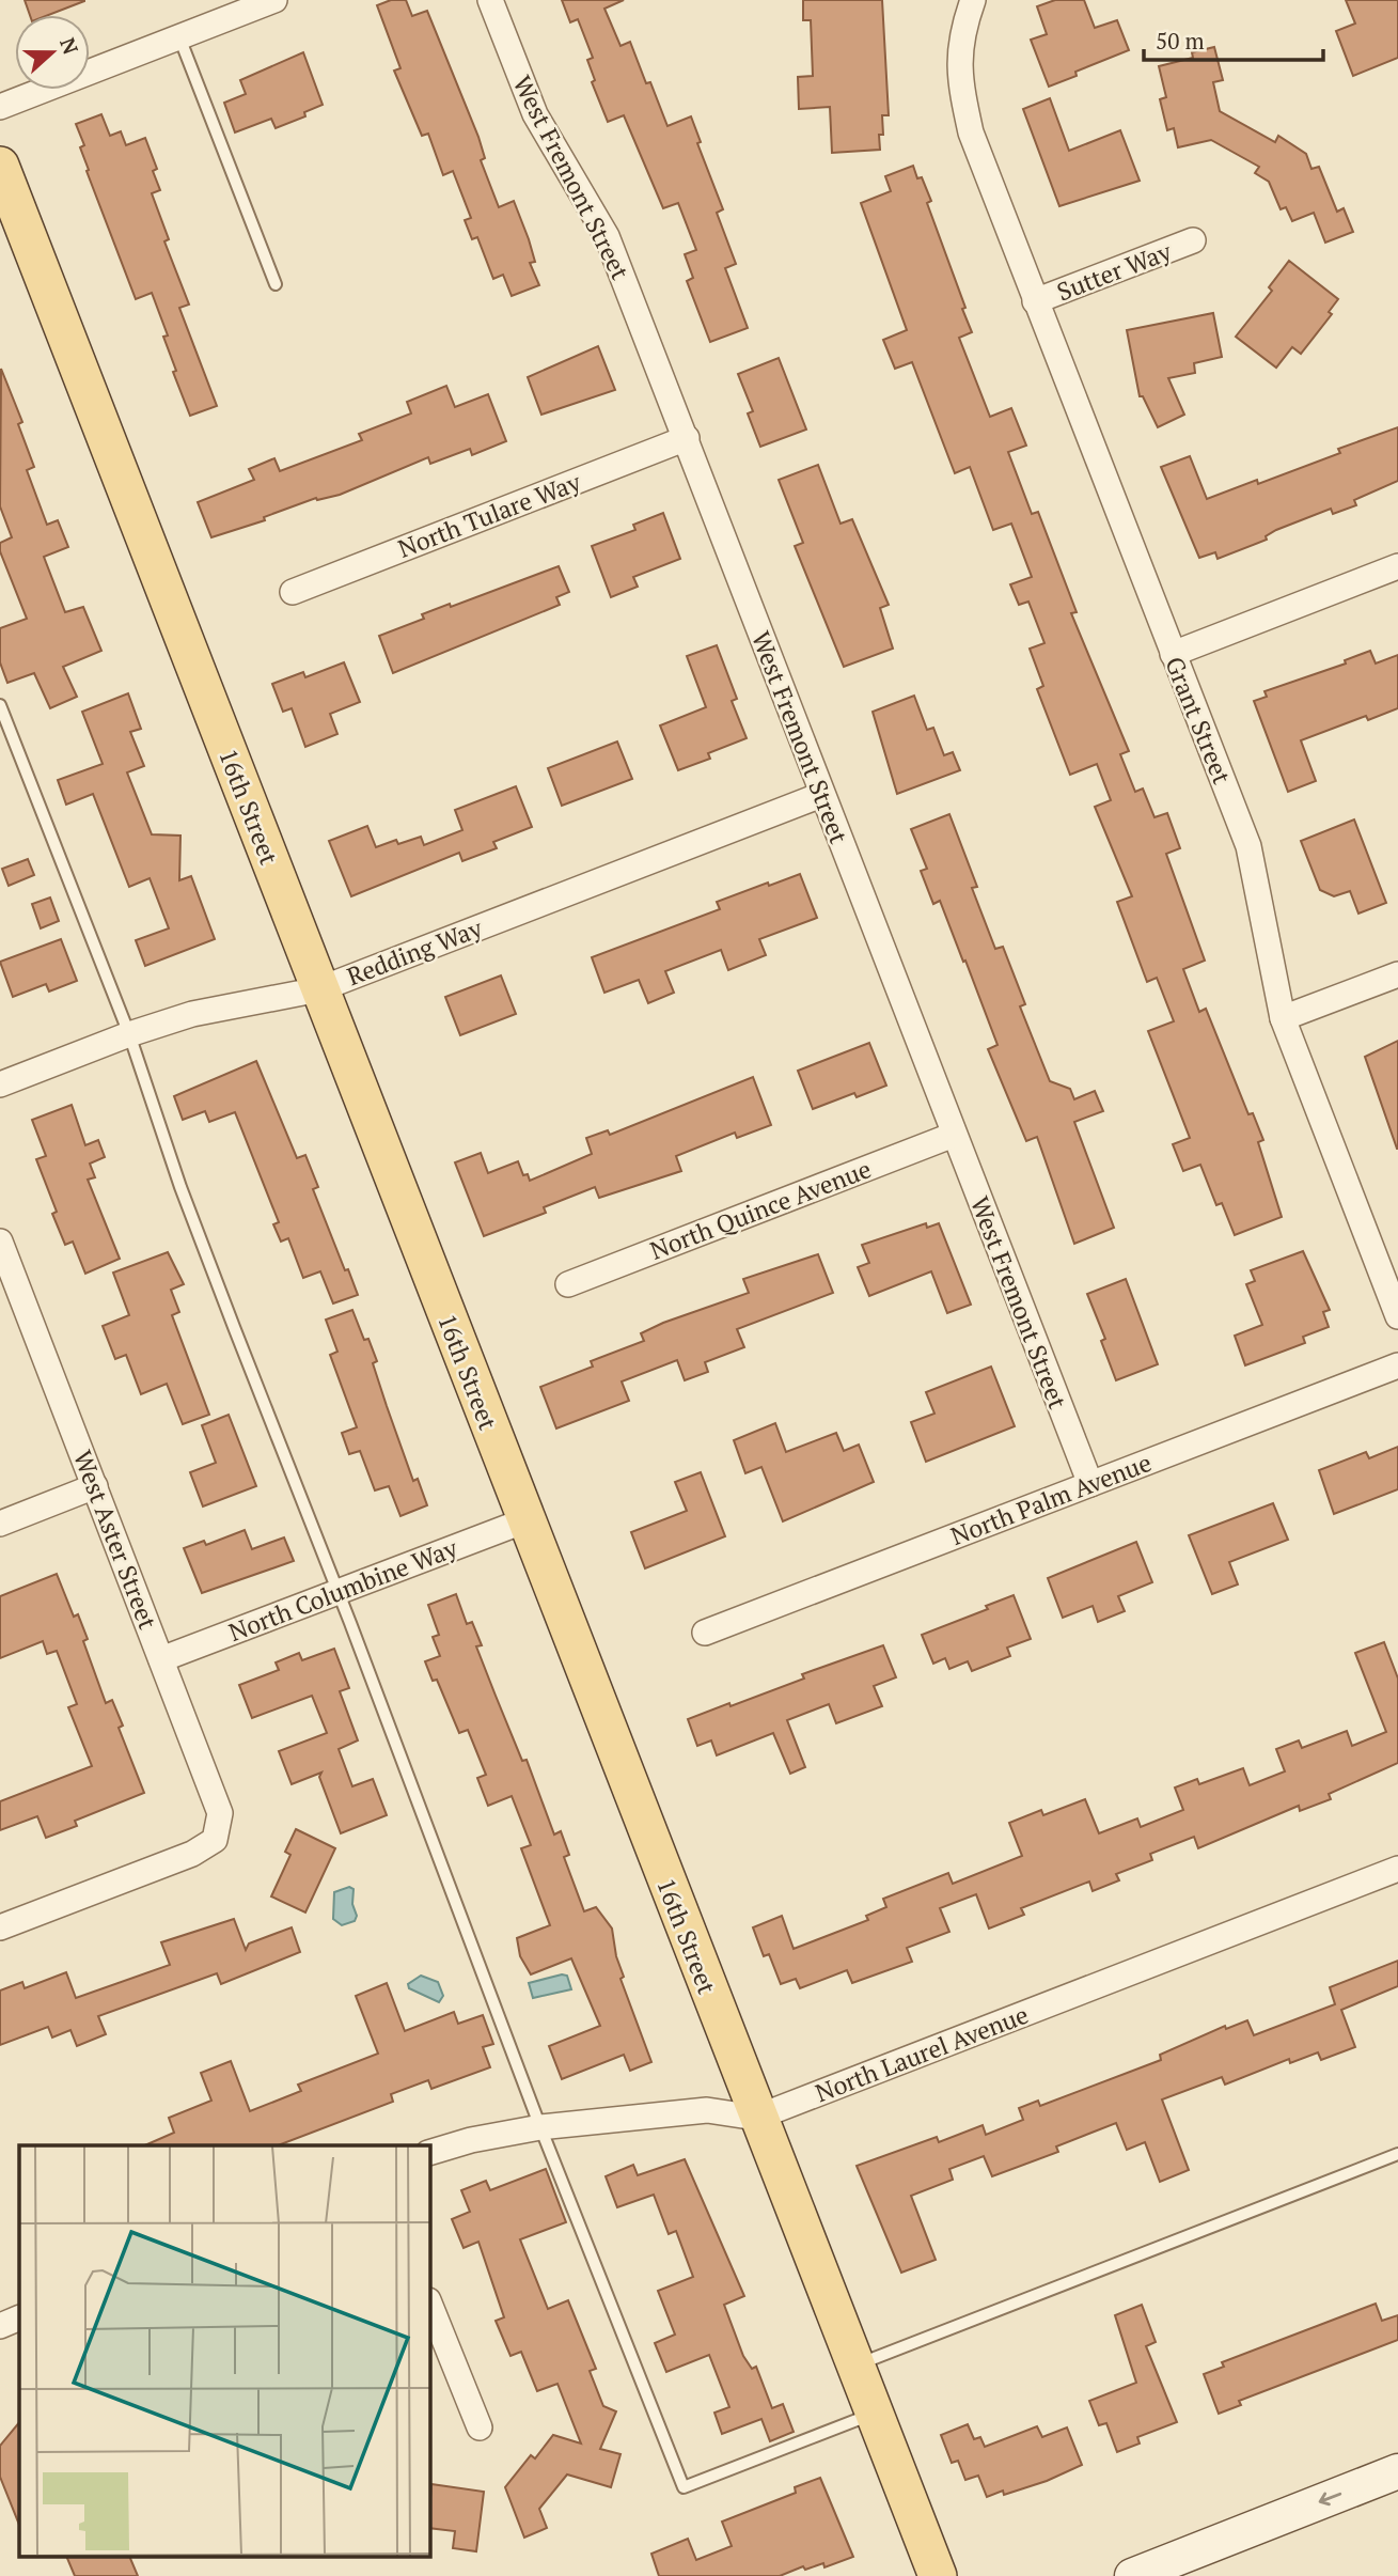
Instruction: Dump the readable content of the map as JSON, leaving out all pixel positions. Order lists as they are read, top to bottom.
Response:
{
  "streets": {
    "main road": ["16th Street"],
    "street": [
      "West Fremont Street",
      "Sutter Way",
      "North Tulare Way",
      "Grant Street",
      "Redding Way",
      "North Quince Avenue",
      "North Palm Avenue",
      "West Aster Street",
      "North Columbine Way",
      "North Laurel Avenue"
    ]
  },
  "crossings": [
    ["West Fremont Street", "North Tulare Way"],
    ["West Fremont Street", "Redding Way"],
    ["West Fremont Street", "North Quince Avenue"],
    ["West Fremont Street", "North Palm Avenue"],
    ["Sutter Way", "Grant Street"],
    ["16th Street", "Redding Way"],
    ["16th Street", "North Columbine Way"],
    ["16th Street", "North Laurel Avenue"],
    ["West Aster Street", "North Columbine Way"]
  ],
  "scale_bar": "50 m",
  "north": "right"
}
